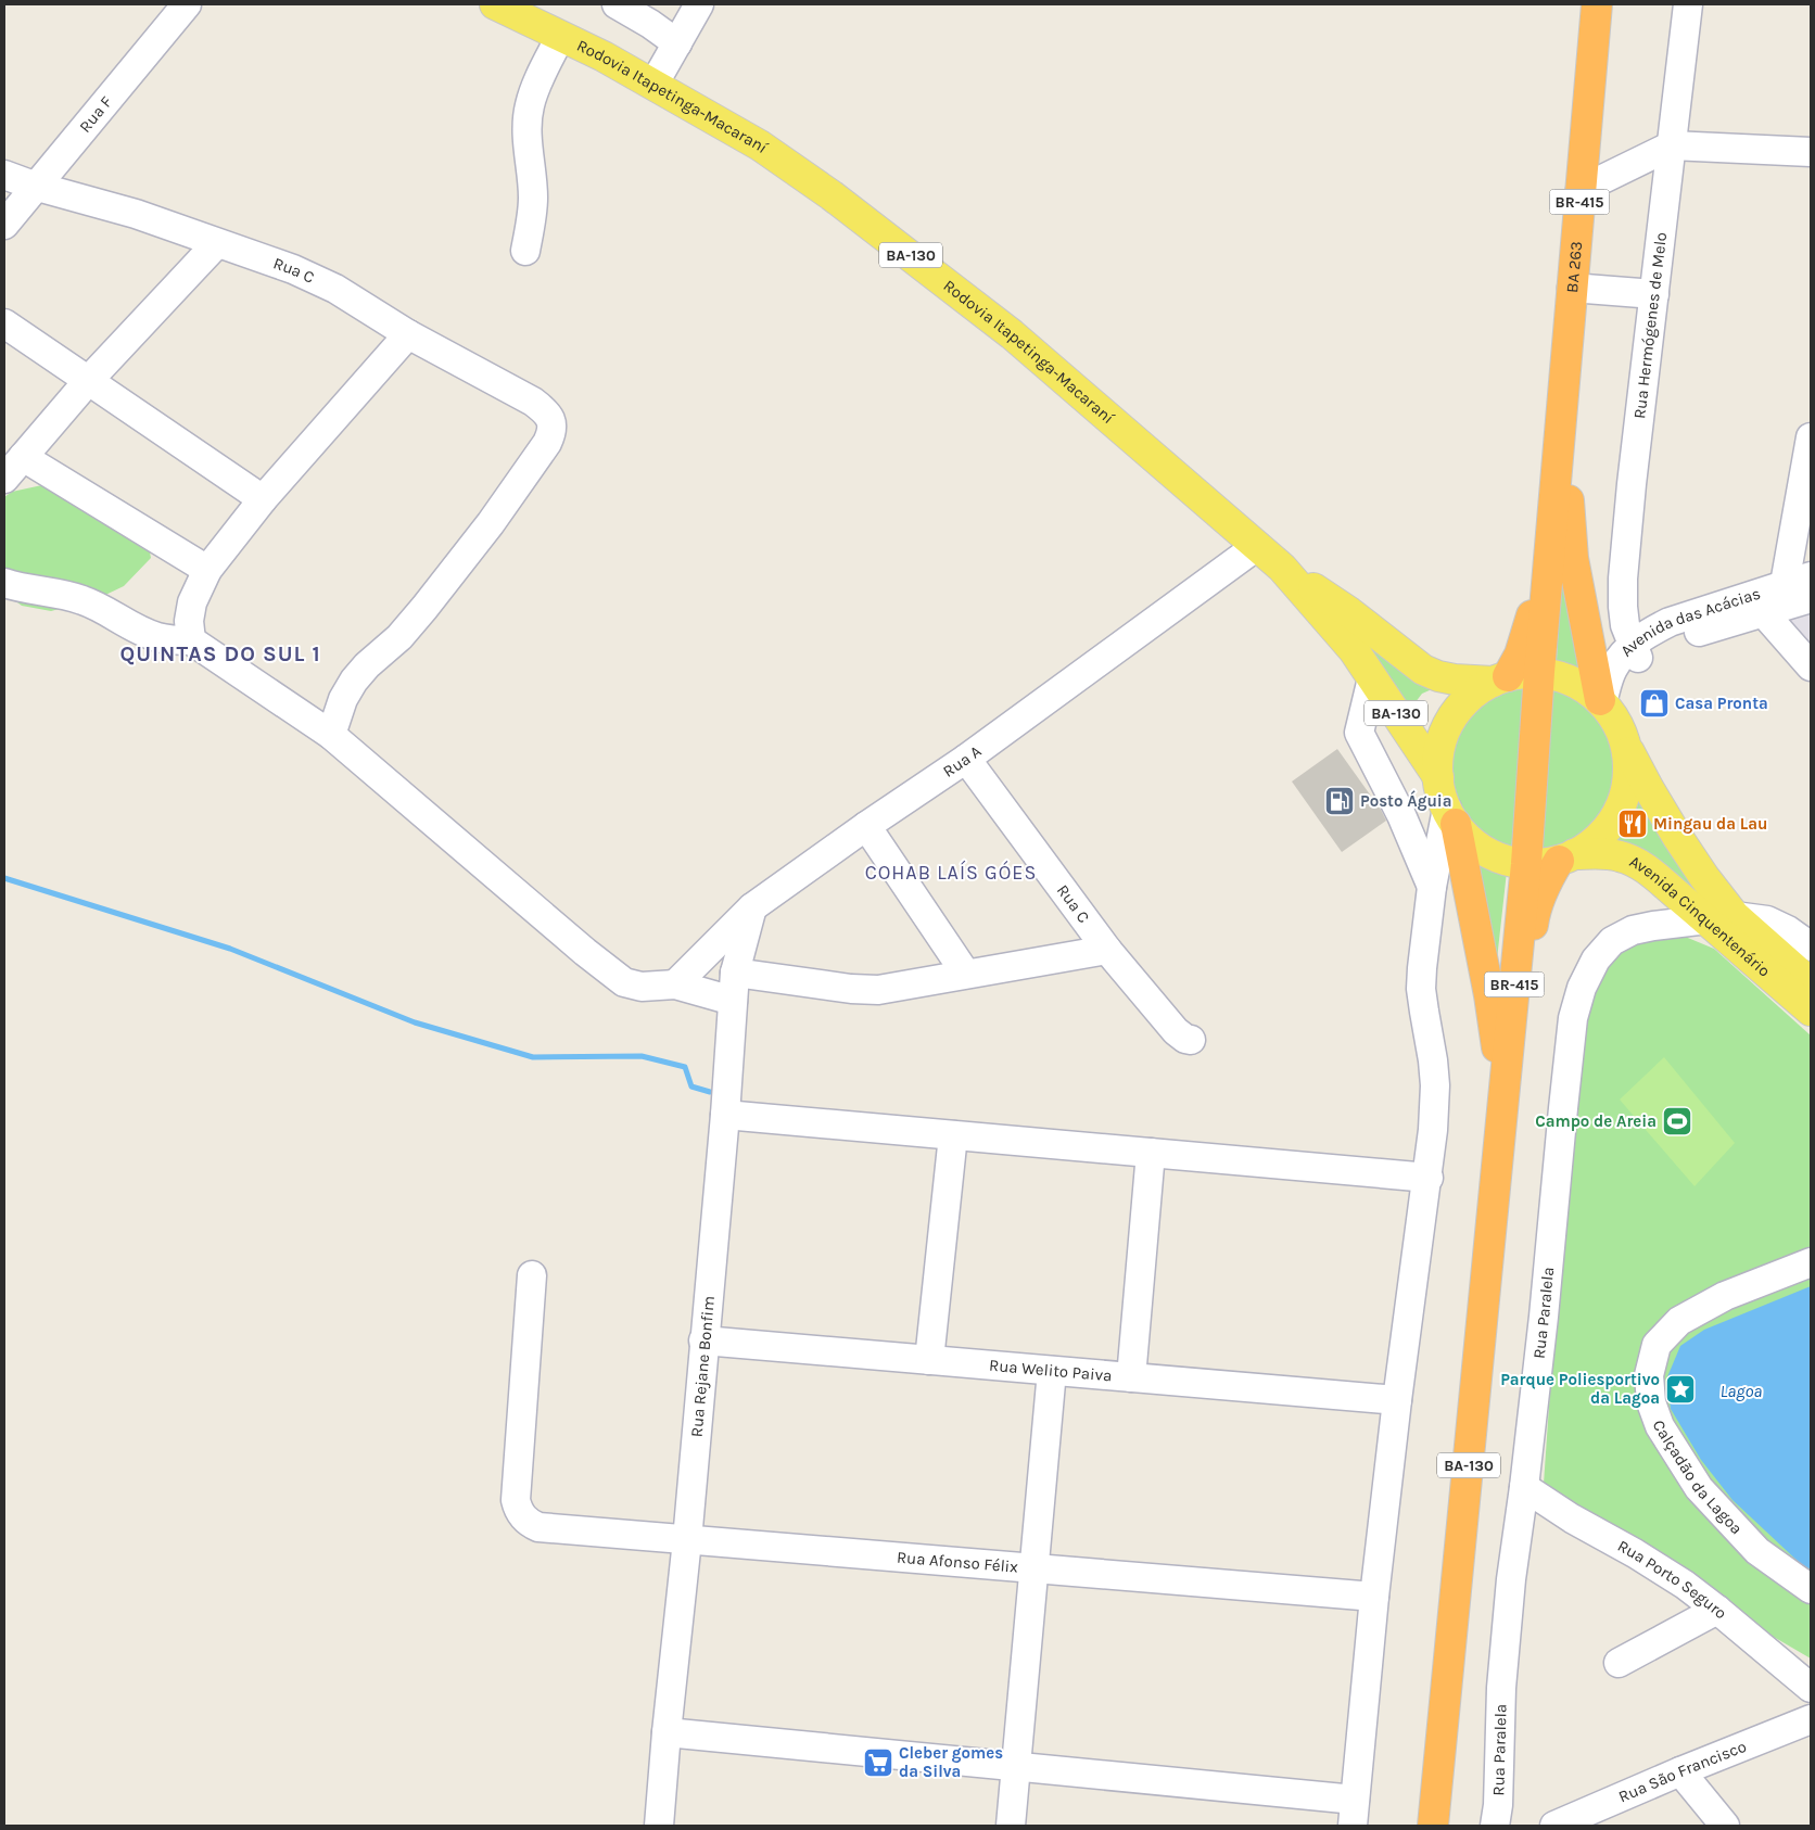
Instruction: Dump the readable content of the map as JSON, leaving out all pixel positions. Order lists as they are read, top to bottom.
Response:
{
  "streets": {
    "highway": ["BR-415", "BA-130", "BA 263"],
    "main road": ["Rodovia Itapetinga-Macaraní", "Avenida Cinquentenário"],
    "street": [
      "Rua F",
      "Rua C",
      "Rua Hermógenes de Melo",
      "Avenida das Acácias",
      "Rua A",
      "Rua Paralela",
      "Rua Rejane Bonfim",
      "Rua Welito Paiva",
      "Calçadão da Lagoa",
      "Rua Afonso Félix",
      "Rua Porto Seguro",
      "Rua São Francisco"
    ]
  },
  "crossings": [
    ["Rodovia Itapetinga-Macaraní", "BA-130"],
    ["Rodovia Itapetinga-Macaraní", "Rua A"],
    ["Rua F", "Rua C"],
    ["BR-415", "BA-130"],
    ["BR-415", "BA 263"],
    ["BR-415", "Avenida Cinquentenário"],
    ["Rua C", "Rua A"],
    ["Rua Hermógenes de Melo", "Avenida das Acácias"],
    ["Rua A", "Rua Rejane Bonfim"],
    ["Avenida Cinquentenário", "Rua Paralela"],
    ["Rua Paralela", "Rua Porto Seguro"],
    ["Rua Rejane Bonfim", "Rua Welito Paiva"],
    ["Rua Rejane Bonfim", "Rua Afonso Félix"]
  ],
  "districts": ["QUINTAS DO SUL 1", "COHAB LAÍS GÓES"],
  "water": ["Lagoa"],
  "places": {
    "shop": ["Casa Pronta"],
    "fuel station": ["Posto Águia"],
    "restaurant": ["Mingau da Lau"],
    "sports": ["Campo de Areia"],
    "place": ["Parque Poliesportivo da Lagoa"],
    "supermarket": ["Cleber gomes da Silva"]
  }
}
